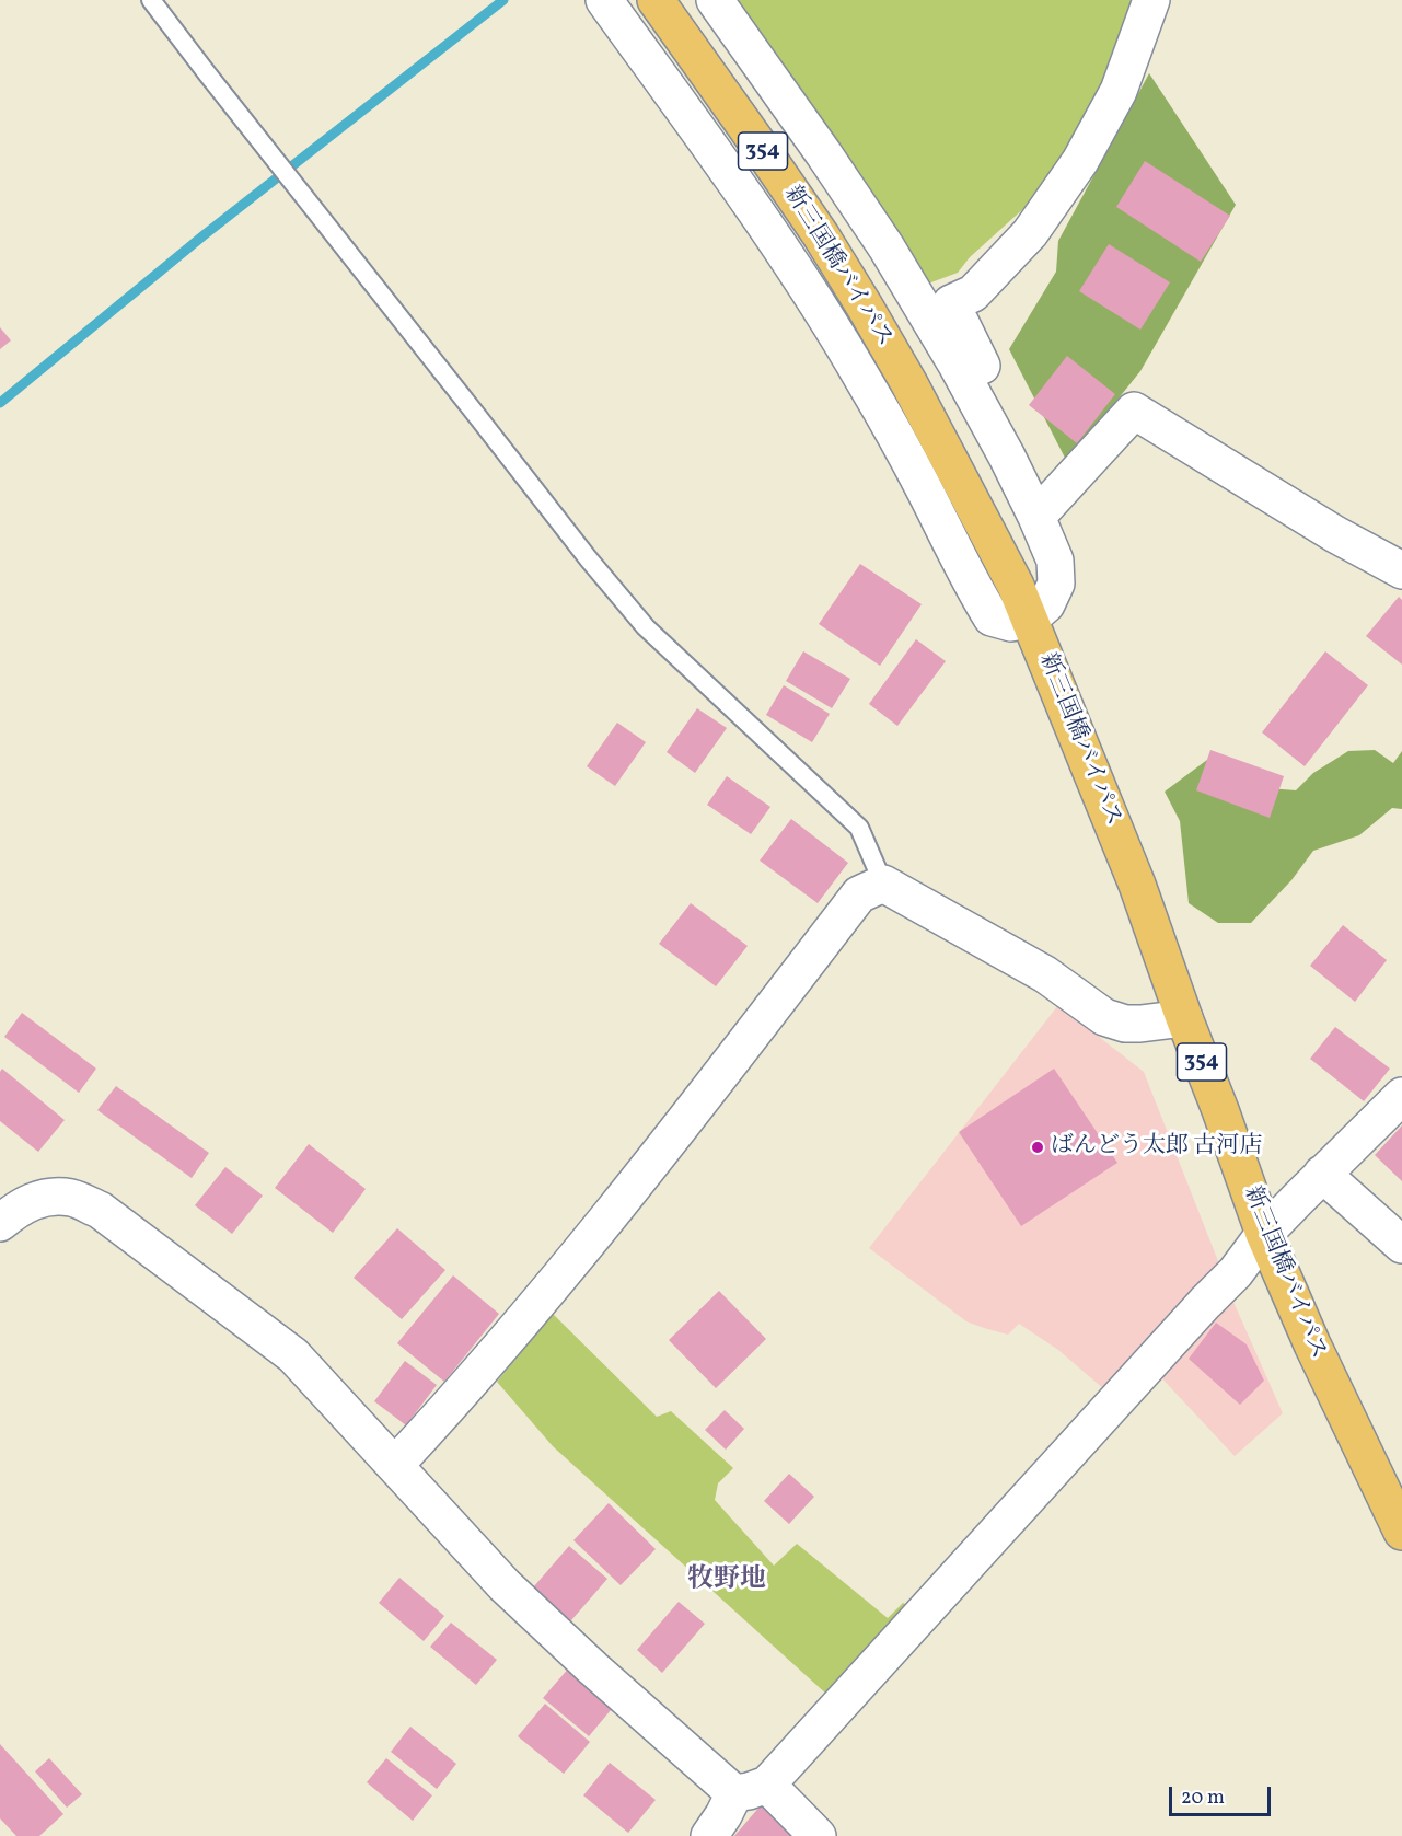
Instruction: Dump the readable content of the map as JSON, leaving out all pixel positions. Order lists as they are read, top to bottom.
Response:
{
  "streets": {
    "highway": ["354", "新三国橋バイパス"]
  },
  "districts": ["牧野地"],
  "places": ["ばんどう太郎 古河店"],
  "scale_bar": "20 m"
}
